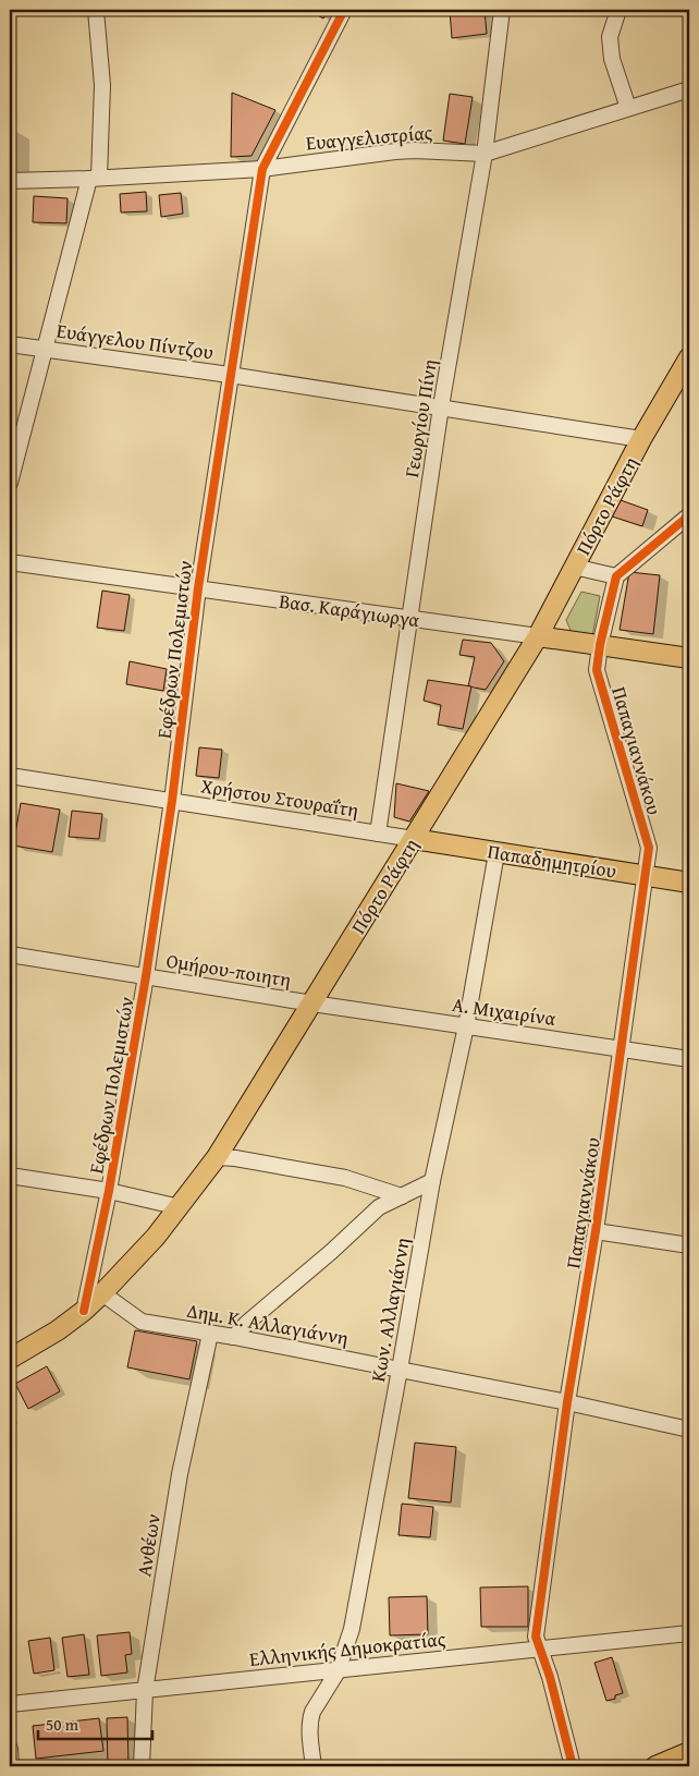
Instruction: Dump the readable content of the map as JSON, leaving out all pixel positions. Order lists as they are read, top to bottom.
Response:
{
  "streets": {
    "main road": ["Πόρτο Ράφτη", "Βασ. Καράγιωργα", "Παπαδημητρίου"],
    "street": [
      "Ευαγγελιστρίας",
      "Ευάγγελου Πίντζου",
      "Γεωργίου Πίνη",
      "Εφέδρων Πολεμιστών",
      "Παπαγιαννάκου",
      "Χρήστου Στουραΐτη",
      "Ομήρου-ποιητη",
      "Α. Μιχαιρίνα",
      "Κων. Αλλαγιάννη",
      "Δημ. Κ. Αλλαγιάννη",
      "Ανθέων",
      "Ελληνικής Δημοκρατίας"
    ]
  },
  "crossings": [
    ["Ευαγγελιστρίας", "Γεωργίου Πίνη"],
    ["Ευαγγελιστρίας", "Εφέδρων Πολεμιστών"],
    ["Ευάγγελου Πίντζου", "Γεωργίου Πίνη"],
    ["Ευάγγελου Πίντζου", "Πόρτο Ράφτη"],
    ["Ευάγγελου Πίντζου", "Εφέδρων Πολεμιστών"],
    ["Γεωργίου Πίνη", "Βασ. Καράγιωργα"],
    ["Γεωργίου Πίνη", "Χρήστου Στουραΐτη"],
    ["Πόρτο Ράφτη", "Βασ. Καράγιωργα"],
    ["Πόρτο Ράφτη", "Εφέδρων Πολεμιστών"],
    ["Πόρτο Ράφτη", "Χρήστου Στουραΐτη"],
    ["Πόρτο Ράφτη", "Παπαδημητρίου"],
    ["Πόρτο Ράφτη", "Ομήρου-ποιητη"],
    ["Πόρτο Ράφτη", "Α. Μιχαιρίνα"],
    ["Πόρτο Ράφτη", "Δημ. Κ. Αλλαγιάννη"],
    ["Βασ. Καράγιωργα", "Εφέδρων Πολεμιστών"],
    ["Βασ. Καράγιωργα", "Παπαγιαννάκου"],
    ["Εφέδρων Πολεμιστών", "Χρήστου Στουραΐτη"],
    ["Εφέδρων Πολεμιστών", "Ομήρου-ποιητη"],
    ["Παπαγιαννάκου", "Παπαδημητρίου"],
    ["Παπαγιαννάκου", "Α. Μιχαιρίνα"],
    ["Παπαγιαννάκου", "Δημ. Κ. Αλλαγιάννη"],
    ["Παπαγιαννάκου", "Ελληνικής Δημοκρατίας"],
    ["Χρήστου Στουραΐτη", "Παπαδημητρίου"],
    ["Παπαδημητρίου", "Κων. Αλλαγιάννη"],
    ["Ομήρου-ποιητη", "Α. Μιχαιρίνα"],
    ["Α. Μιχαιρίνα", "Κων. Αλλαγιάννη"],
    ["Κων. Αλλαγιάννη", "Δημ. Κ. Αλλαγιάννη"],
    ["Κων. Αλλαγιάννη", "Ελληνικής Δημοκρατίας"],
    ["Δημ. Κ. Αλλαγιάννη", "Ανθέων"],
    ["Ανθέων", "Ελληνικής Δημοκρατίας"]
  ],
  "scale_bar": "50 m"
}
